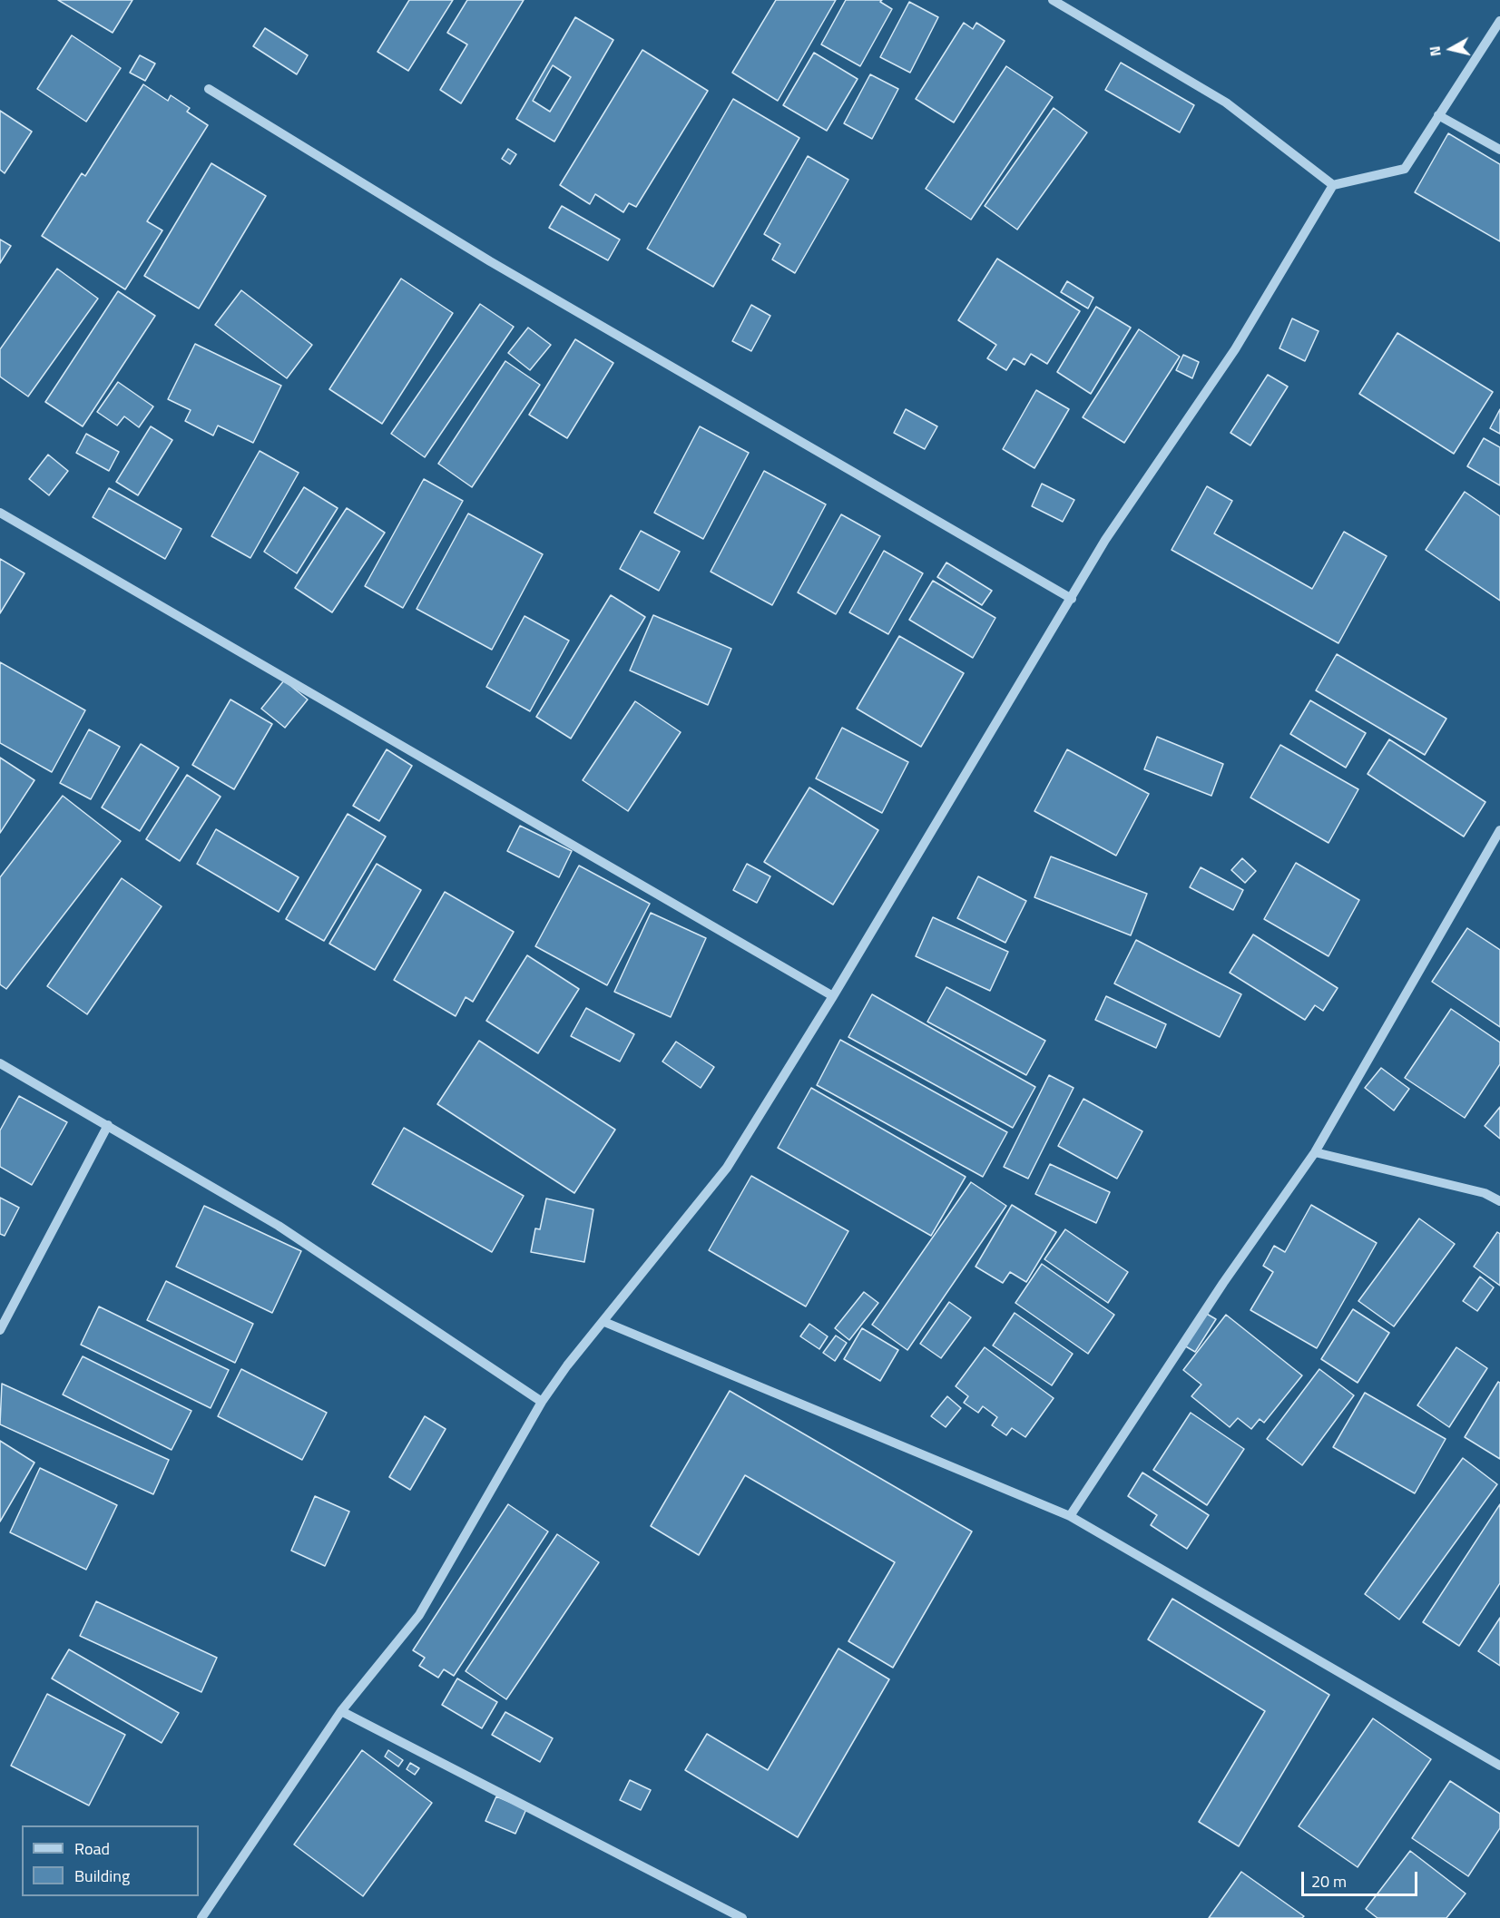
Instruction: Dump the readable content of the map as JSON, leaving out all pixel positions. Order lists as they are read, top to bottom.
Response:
{
  "legend": ["Road", "Building"],
  "scale_bar": "20 m",
  "north": "left"
}
